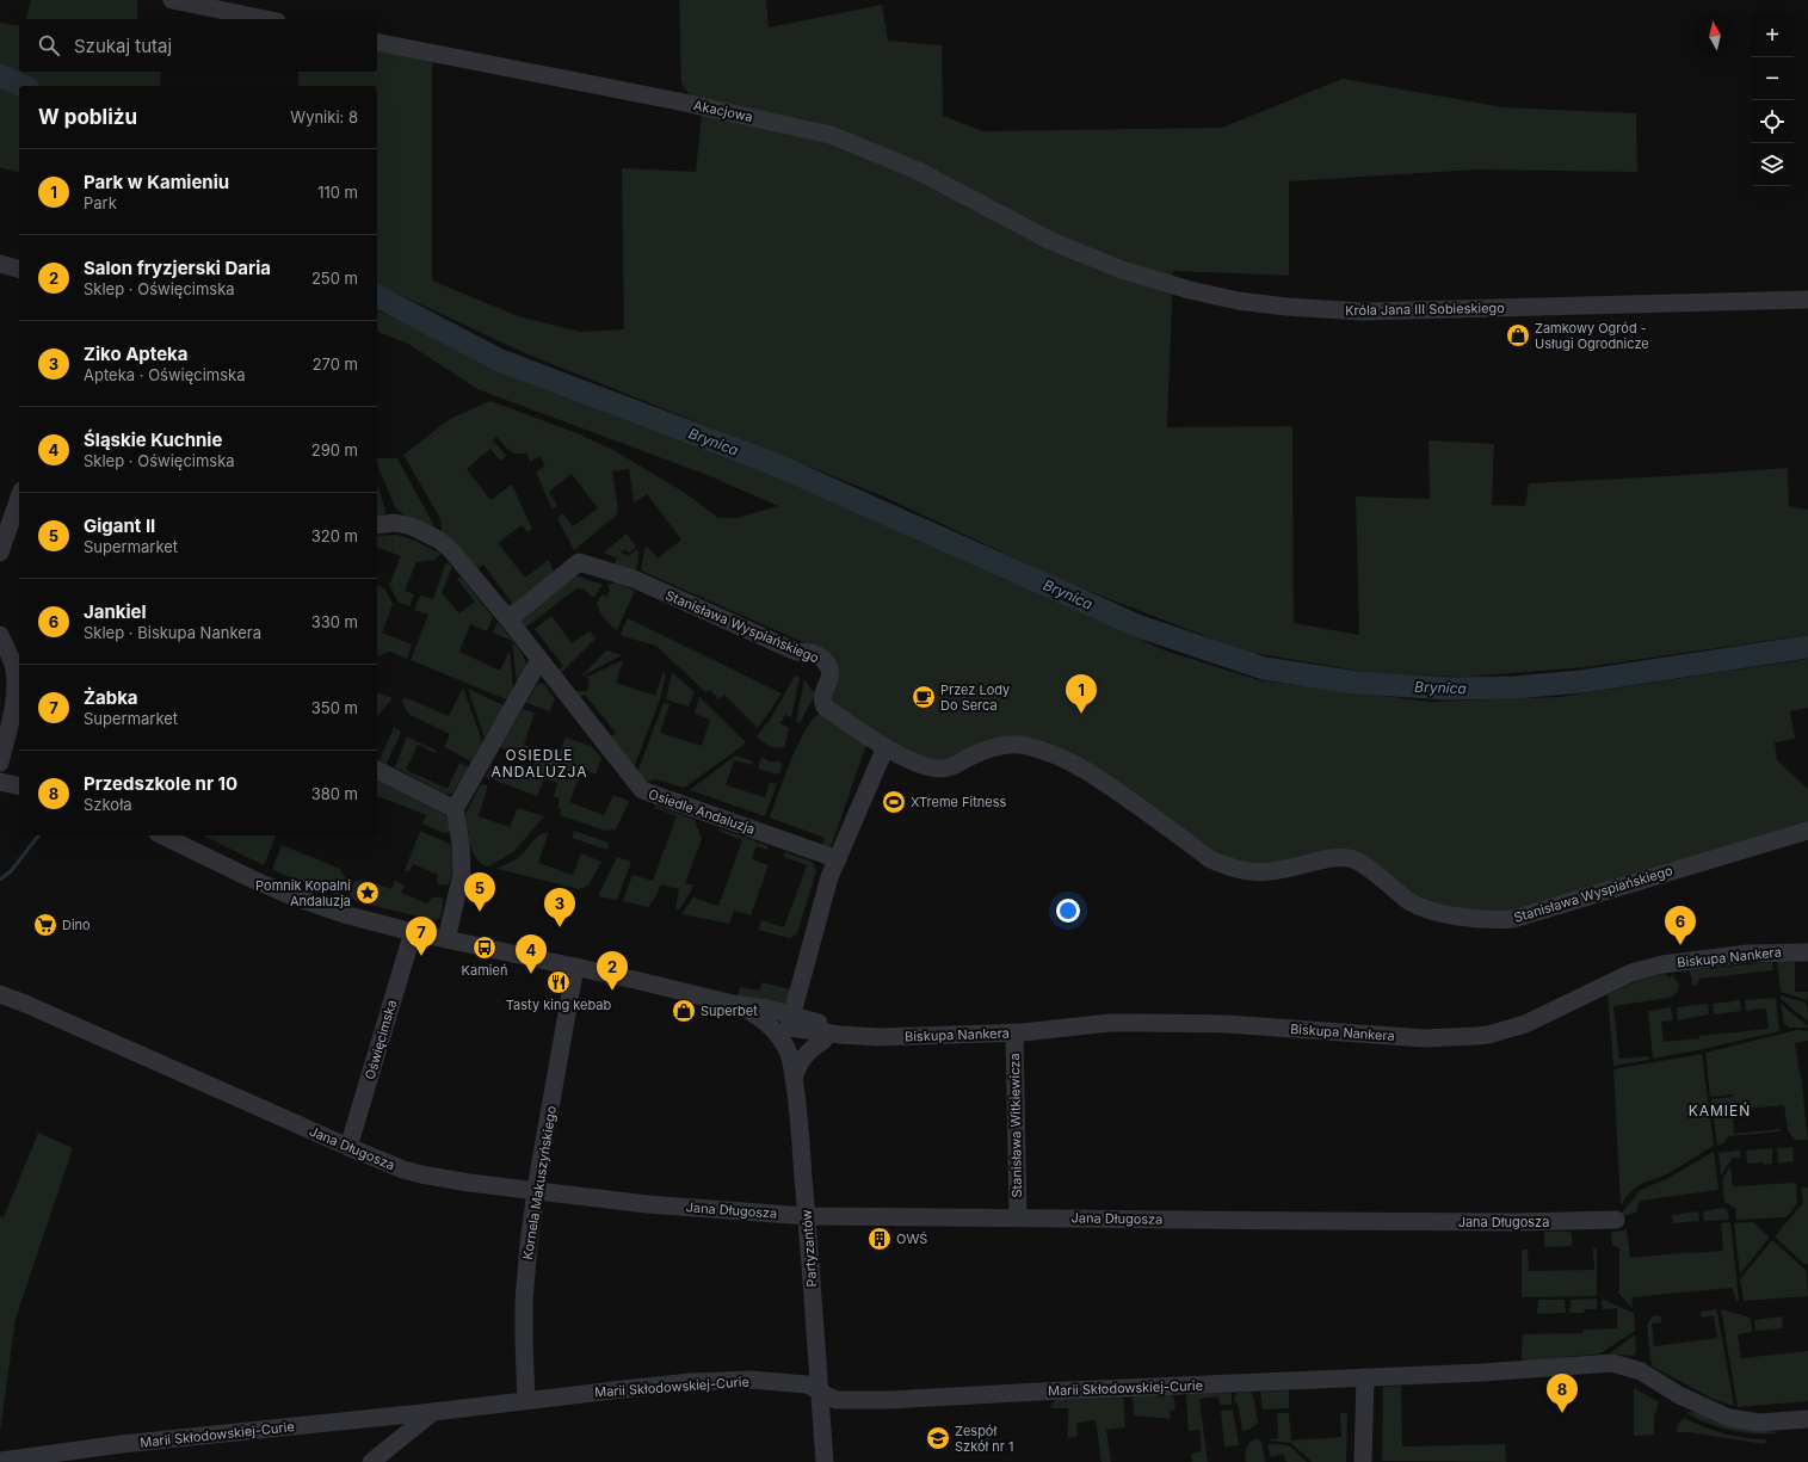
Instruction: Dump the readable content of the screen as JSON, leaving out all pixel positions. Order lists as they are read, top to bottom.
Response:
{
  "streets": {
    "street": [
      "Akacjowa",
      "Króla Jana III Sobieskiego",
      "Stanisława Wyspiańskiego",
      "Osiedle Andaluzja",
      "Biskupa Nankera",
      "Oświęcimska",
      "Stanisława Witkiewicza",
      "Jana Długosza",
      "Kornela Makuszyńskiego",
      "Partyzantów",
      "Marii Skłodowskiej-Curie"
    ]
  },
  "crossings": [
    ["Akacjowa", "Króla Jana III Sobieskiego"],
    ["Stanisława Wyspiańskiego", "Osiedle Andaluzja"],
    ["Biskupa Nankera", "Stanisława Witkiewicza"],
    ["Biskupa Nankera", "Partyzantów"],
    ["Oświęcimska", "Jana Długosza"],
    ["Stanisława Witkiewicza", "Jana Długosza"],
    ["Jana Długosza", "Kornela Makuszyńskiego"],
    ["Jana Długosza", "Partyzantów"],
    ["Kornela Makuszyńskiego", "Marii Skłodowskiej-Curie"],
    ["Partyzantów", "Marii Skłodowskiej-Curie"]
  ],
  "districts": ["OSIEDLE ANDALUZJA", "KAMIEŃ"],
  "water": ["Brynica"],
  "places": {
    "shop": ["Zamkowy Ogród - Usługi Ogrodnicze", "Superbet"],
    "cafe": ["Przez Lody Do Serca"],
    "sports": ["XTreme Fitness"],
    "place": ["Pomnik Kopalni Andaluzja"],
    "supermarket": ["Dino"],
    "bus stop": ["Kamień"],
    "restaurant": ["Tasty king kebab"],
    "building": ["OWŚ"],
    "school or university": ["Zespół Szkół nr 1"]
  },
  "north": "top",
  "page": {
    "map_buttons": ["+", "−"],
    "search": "Szukaj tutaj",
    "heading": ["W pobliżu", "Wyniki: 8"],
    "list": [
      {
        "mark": "1",
        "name": "Park w Kamieniu",
        "note": "Park",
        "value": "110 m"
      },
      {
        "mark": "2",
        "name": "Salon fryzjerski Daria",
        "note": "Sklep · Oświęcimska",
        "value": "250 m"
      },
      {
        "mark": "3",
        "name": "Ziko Apteka",
        "note": "Apteka · Oświęcimska",
        "value": "270 m"
      },
      {
        "mark": "4",
        "name": "Śląskie Kuchnie",
        "note": "Sklep · Oświęcimska",
        "value": "290 m"
      },
      {
        "mark": "5",
        "name": "Gigant II",
        "note": "Supermarket",
        "value": "320 m"
      },
      {
        "mark": "6",
        "name": "Jankiel",
        "note": "Sklep · Biskupa Nankera",
        "value": "330 m"
      },
      {
        "mark": "7",
        "name": "Żabka",
        "note": "Supermarket",
        "value": "350 m"
      },
      {
        "mark": "8",
        "name": "Przedszkole nr 10",
        "note": "Szkoła",
        "value": "380 m"
      }
    ],
    "pins": [
      "1",
      "5",
      "3",
      "6",
      "7",
      "4",
      "2",
      "8"
    ]
  }
}
